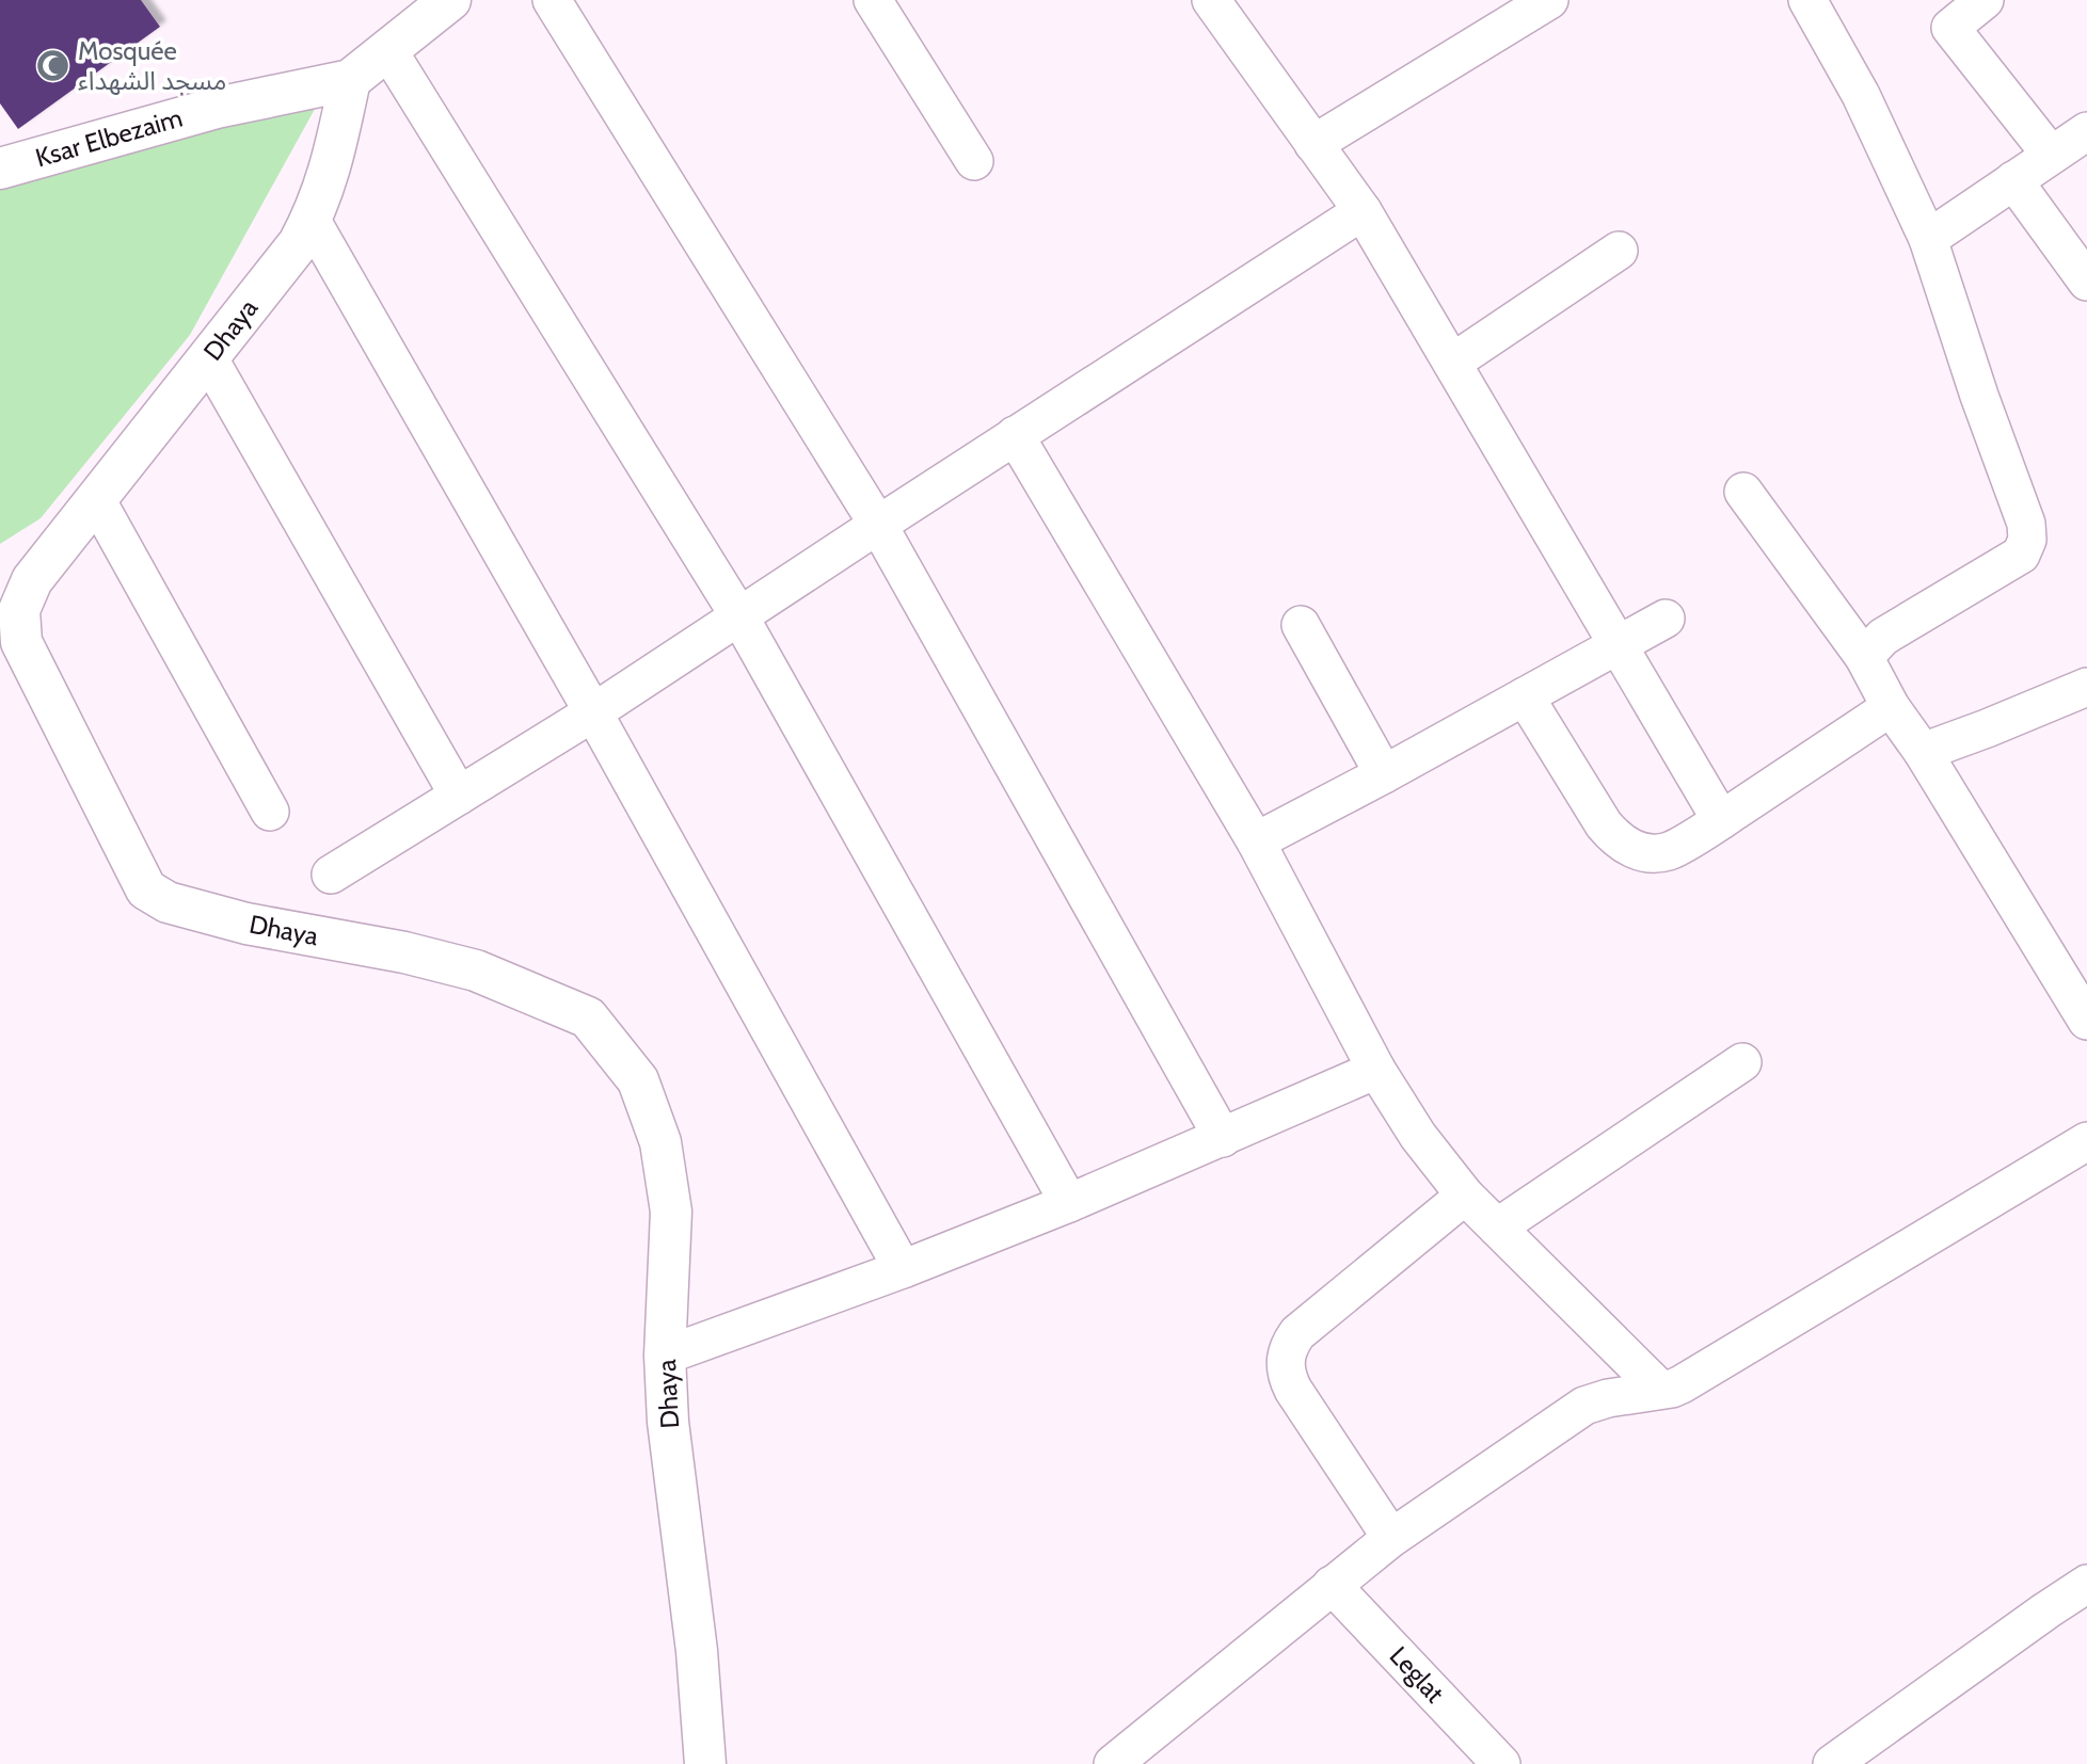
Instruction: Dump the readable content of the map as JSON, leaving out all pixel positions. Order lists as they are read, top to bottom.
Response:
{
  "streets": {
    "street": ["Ksar Elbezaim", "Dhaya", "Leglat"]
  },
  "crossings": [
    ["Ksar Elbezaim", "Dhaya"]
  ],
  "places": {
    "mosque": ["Mosquée مسجد الشهداء"]
  }
}
